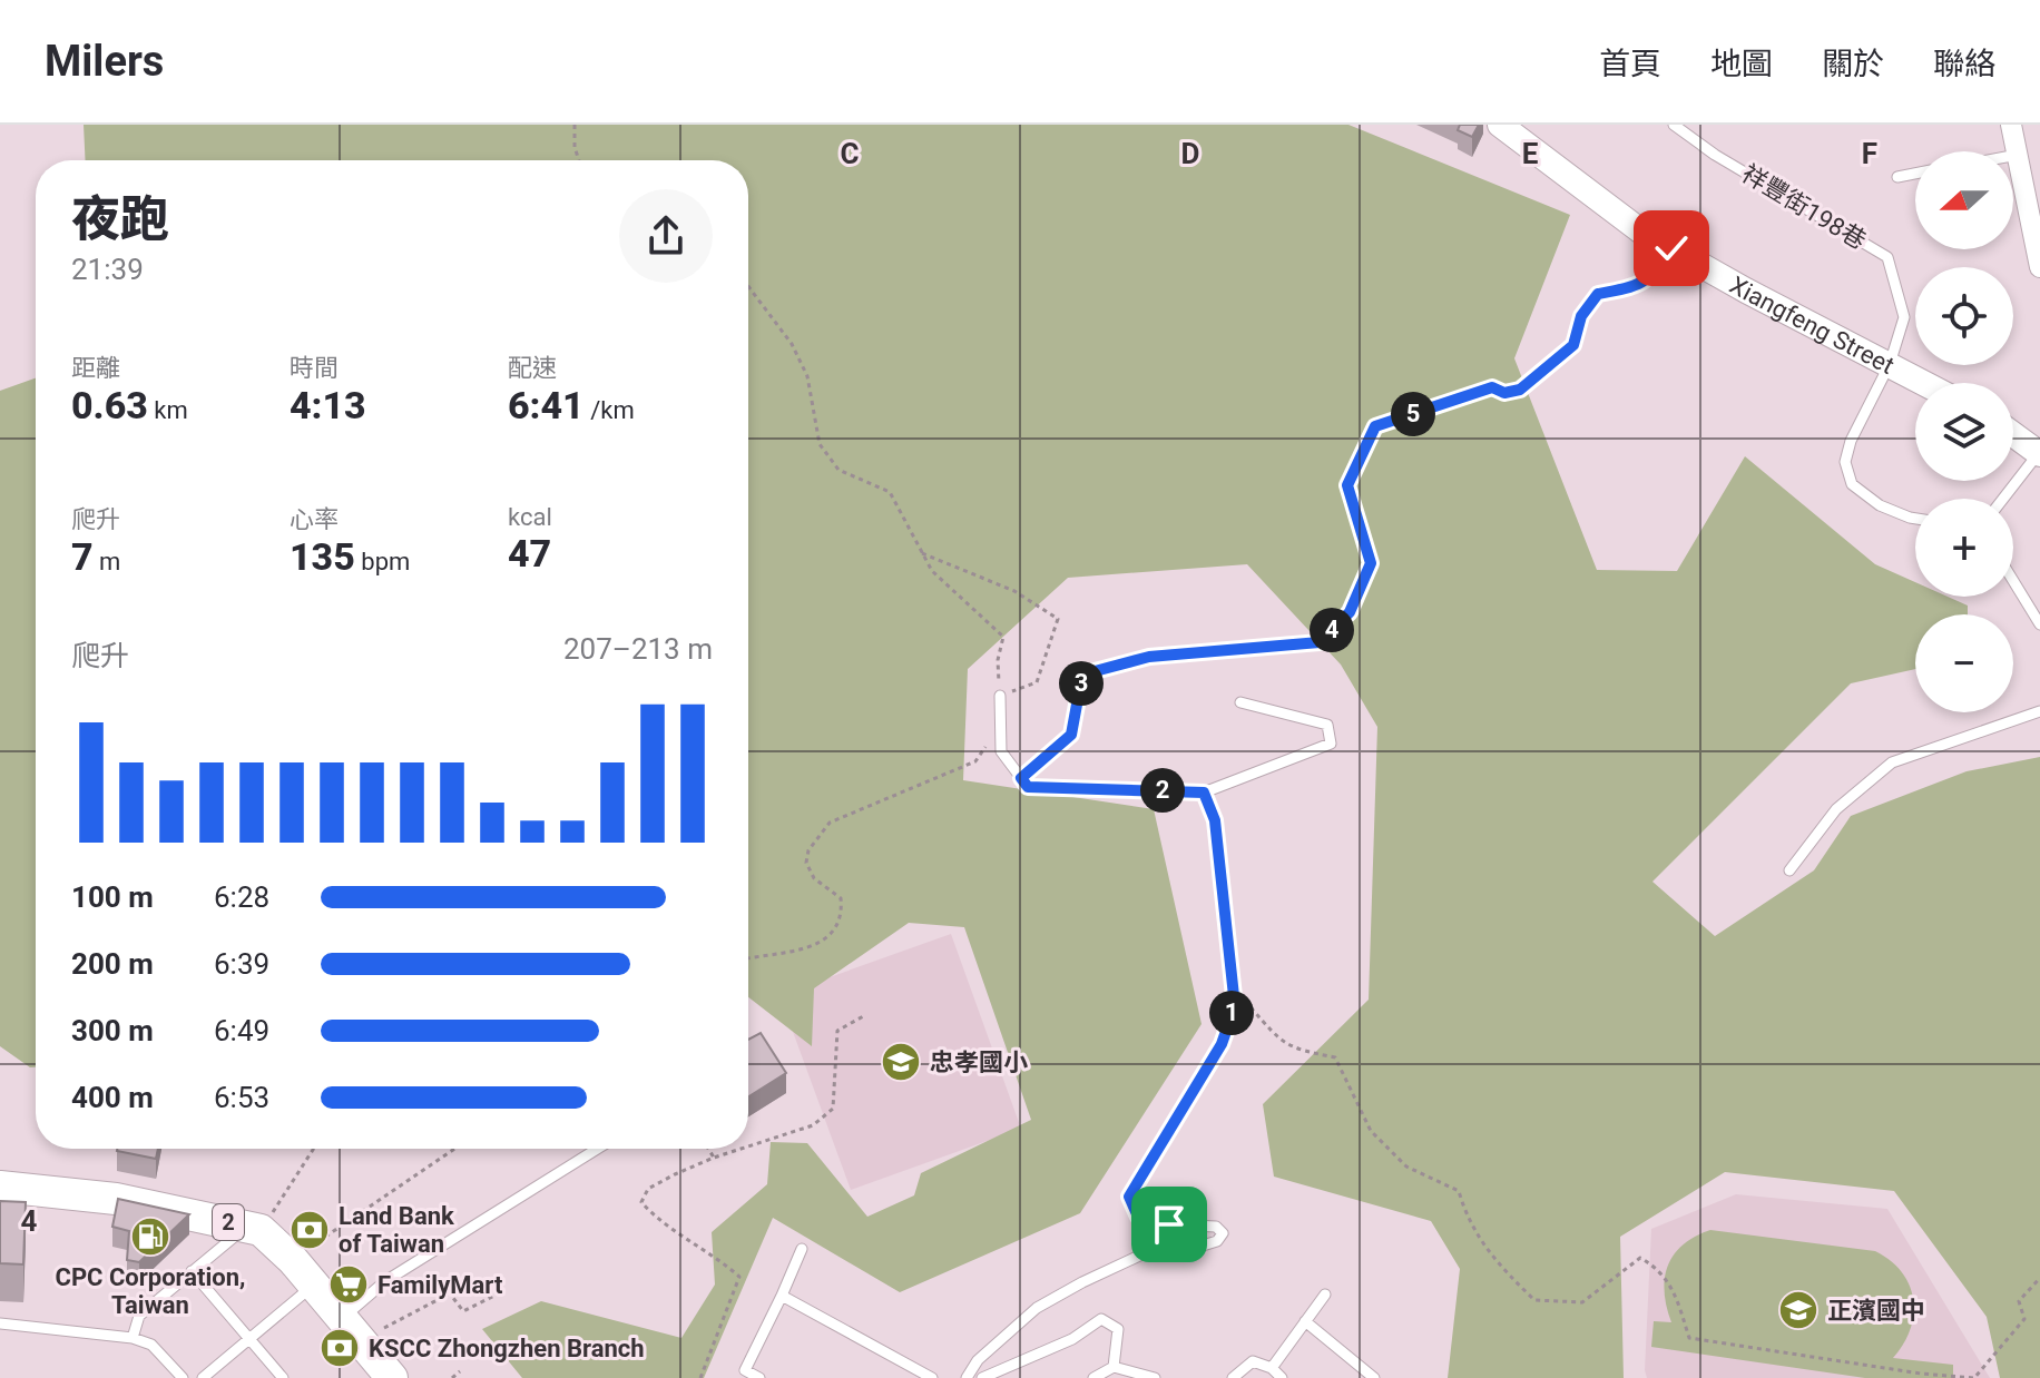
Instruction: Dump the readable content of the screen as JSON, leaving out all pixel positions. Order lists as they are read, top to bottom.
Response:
{
  "streets": {
    "main road": ["2"],
    "street": ["Xiangfeng Street"],
    "lane": ["祥豐街198巷"]
  },
  "crossings": [
    ["祥豐街198巷", "Xiangfeng Street"]
  ],
  "places": {
    "school or university": ["忠孝國小", "正濱國中"],
    "bank": ["Land Bank of Taiwan", "KSCC Zhongzhen Branch"],
    "fuel station": ["CPC Corporation, Taiwan"],
    "supermarket": ["FamilyMart"]
  },
  "north": "left",
  "page": {
    "header": "Milers",
    "nav": [
      "首頁",
      "地圖",
      "關於",
      "聯絡"
    ],
    "map_buttons": ["+", "−"],
    "heading": ["夜跑", "21:39"],
    "stats": [
      ["距離", "0.63 km"],
      ["時間", "4:13"],
      ["配速", "6:41 /km"],
      ["爬升", "7 m"],
      ["心率", "135 bpm"],
      ["kcal", "47"]
    ],
    "pins": [
      "5",
      "4",
      "3",
      "2",
      "1"
    ],
    "chart": ["爬升", "207–213 m"],
    "list": [
      {
        "name": "100 m",
        "note": "6:28"
      },
      {
        "name": "200 m",
        "note": "6:39"
      },
      {
        "name": "300 m",
        "note": "6:49"
      },
      {
        "name": "400 m",
        "note": "6:53"
      }
    ]
  },
  "grid": {
    "columns": [
      "C",
      "D",
      "E",
      "F"
    ],
    "rows": ["4"]
  }
}
